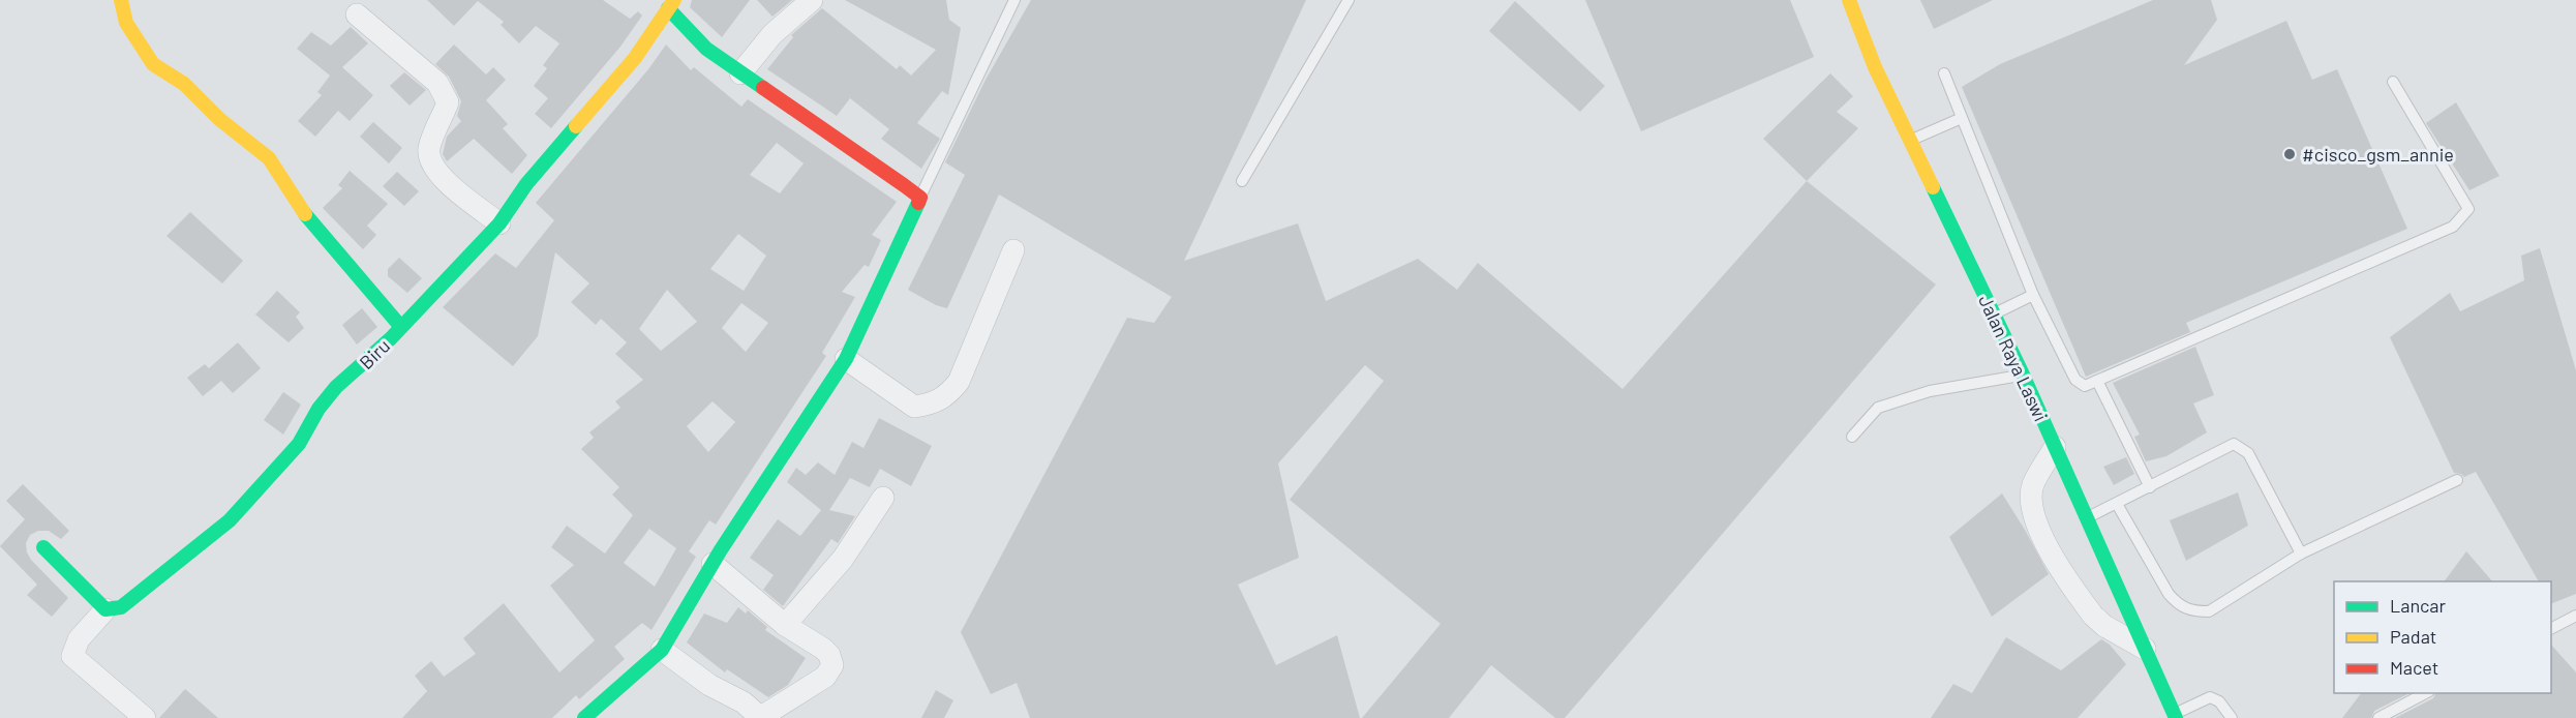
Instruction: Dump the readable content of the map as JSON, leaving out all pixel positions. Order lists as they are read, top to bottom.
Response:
{
  "streets": {
    "street": ["Biru", "Jalan Raya Laswi"]
  },
  "places": ["#cisco_gsm_annie"],
  "legend": ["Lancar", "Padat", "Macet"]
}
